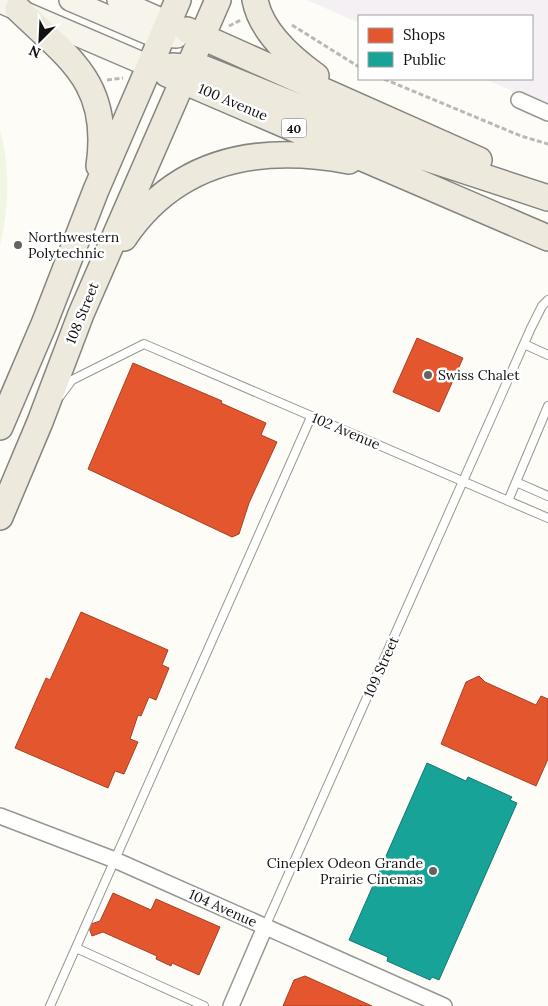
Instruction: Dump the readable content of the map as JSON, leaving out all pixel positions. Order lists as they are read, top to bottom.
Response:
{
  "streets": {
    "main road": ["100 Avenue", "40", "108 Street"],
    "street": ["109 Street", "104 Avenue"],
    "lane": ["102 Avenue"]
  },
  "crossings": [
    ["100 Avenue", "108 Street"],
    ["108 Street", "102 Avenue"],
    ["102 Avenue", "109 Street"],
    ["109 Street", "104 Avenue"]
  ],
  "places": ["Northwestern Polytechnic", "Swiss Chalet", "Cineplex Odeon Grande Prairie Cinemas"],
  "legend": ["Shops", "Public"],
  "north": "bottom left"
}
